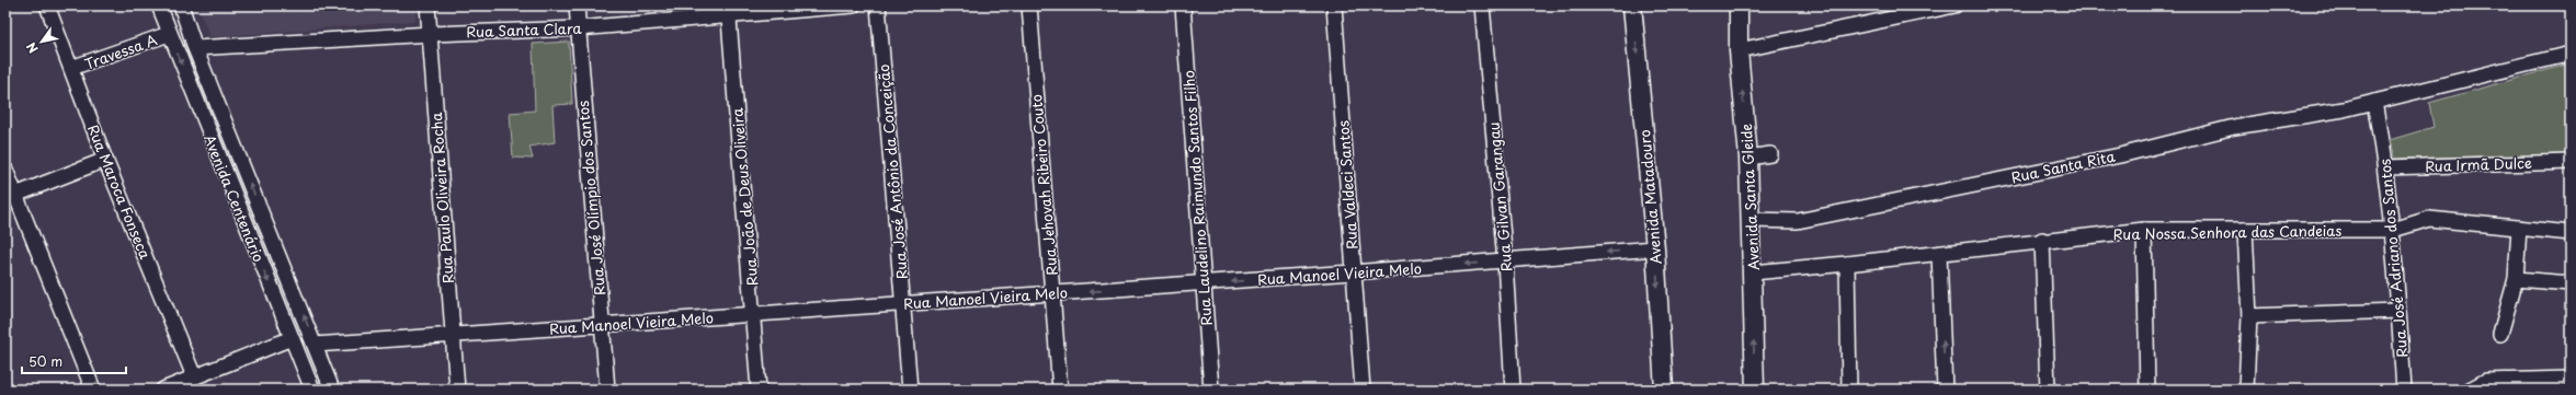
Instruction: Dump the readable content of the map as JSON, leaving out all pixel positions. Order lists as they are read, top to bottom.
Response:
{
  "streets": {
    "main road": ["Avenida Matadouro", "Avenida Santa Gleide"],
    "street": [
      "Rua Santa Clara",
      "Travessa A",
      "Rua Irmã Dulce",
      "Rua Santa Rita",
      "Rua José Antônio da Conceição",
      "Rua Jehovah Ribeiro Couto",
      "Rua Valdeci Santos",
      "Rua Maroca Fonseca",
      "Rua João de Deus Oliveira",
      "Rua Gilvan Garangau",
      "Avenida Centenário",
      "Rua Paulo Oliveira Rocha",
      "Rua José Olímpio dos Santos",
      "Rua Laudelino Raimundo Santos Filho",
      "Rua Nossa Senhora das Candeias",
      "Rua José Adriano dos Santos",
      "Rua Manoel Vieira Melo"
    ]
  },
  "crossings": [
    ["Rua Santa Clara", "Rua João de Deus Oliveira"],
    ["Rua Santa Clara", "Avenida Centenário"],
    ["Rua Santa Clara", "Rua Paulo Oliveira Rocha"],
    ["Rua Santa Clara", "Rua José Olímpio dos Santos"],
    ["Travessa A", "Rua Maroca Fonseca"],
    ["Travessa A", "Avenida Centenário"],
    ["Rua Irmã Dulce", "Rua José Adriano dos Santos"],
    ["Rua Santa Rita", "Avenida Santa Gleide"],
    ["Rua Santa Rita", "Rua José Adriano dos Santos"],
    ["Rua José Antônio da Conceição", "Rua Manoel Vieira Melo"],
    ["Rua Jehovah Ribeiro Couto", "Rua Manoel Vieira Melo"],
    ["Rua Valdeci Santos", "Rua Manoel Vieira Melo"],
    ["Rua João de Deus Oliveira", "Rua Manoel Vieira Melo"],
    ["Rua Gilvan Garangau", "Rua Manoel Vieira Melo"],
    ["Avenida Matadouro", "Rua Manoel Vieira Melo"],
    ["Avenida Santa Gleide", "Rua Nossa Senhora das Candeias"],
    ["Avenida Centenário", "Rua Manoel Vieira Melo"],
    ["Rua Paulo Oliveira Rocha", "Rua Manoel Vieira Melo"],
    ["Rua José Olímpio dos Santos", "Rua Manoel Vieira Melo"],
    ["Rua Laudelino Raimundo Santos Filho", "Rua Manoel Vieira Melo"],
    ["Rua Nossa Senhora das Candeias", "Rua José Adriano dos Santos"]
  ],
  "one_way": ["Avenida Matadouro", "Avenida Santa Gleide", "Rua Manoel Vieira Melo"],
  "scale_bar": "50 m",
  "north": "bottom left"
}
